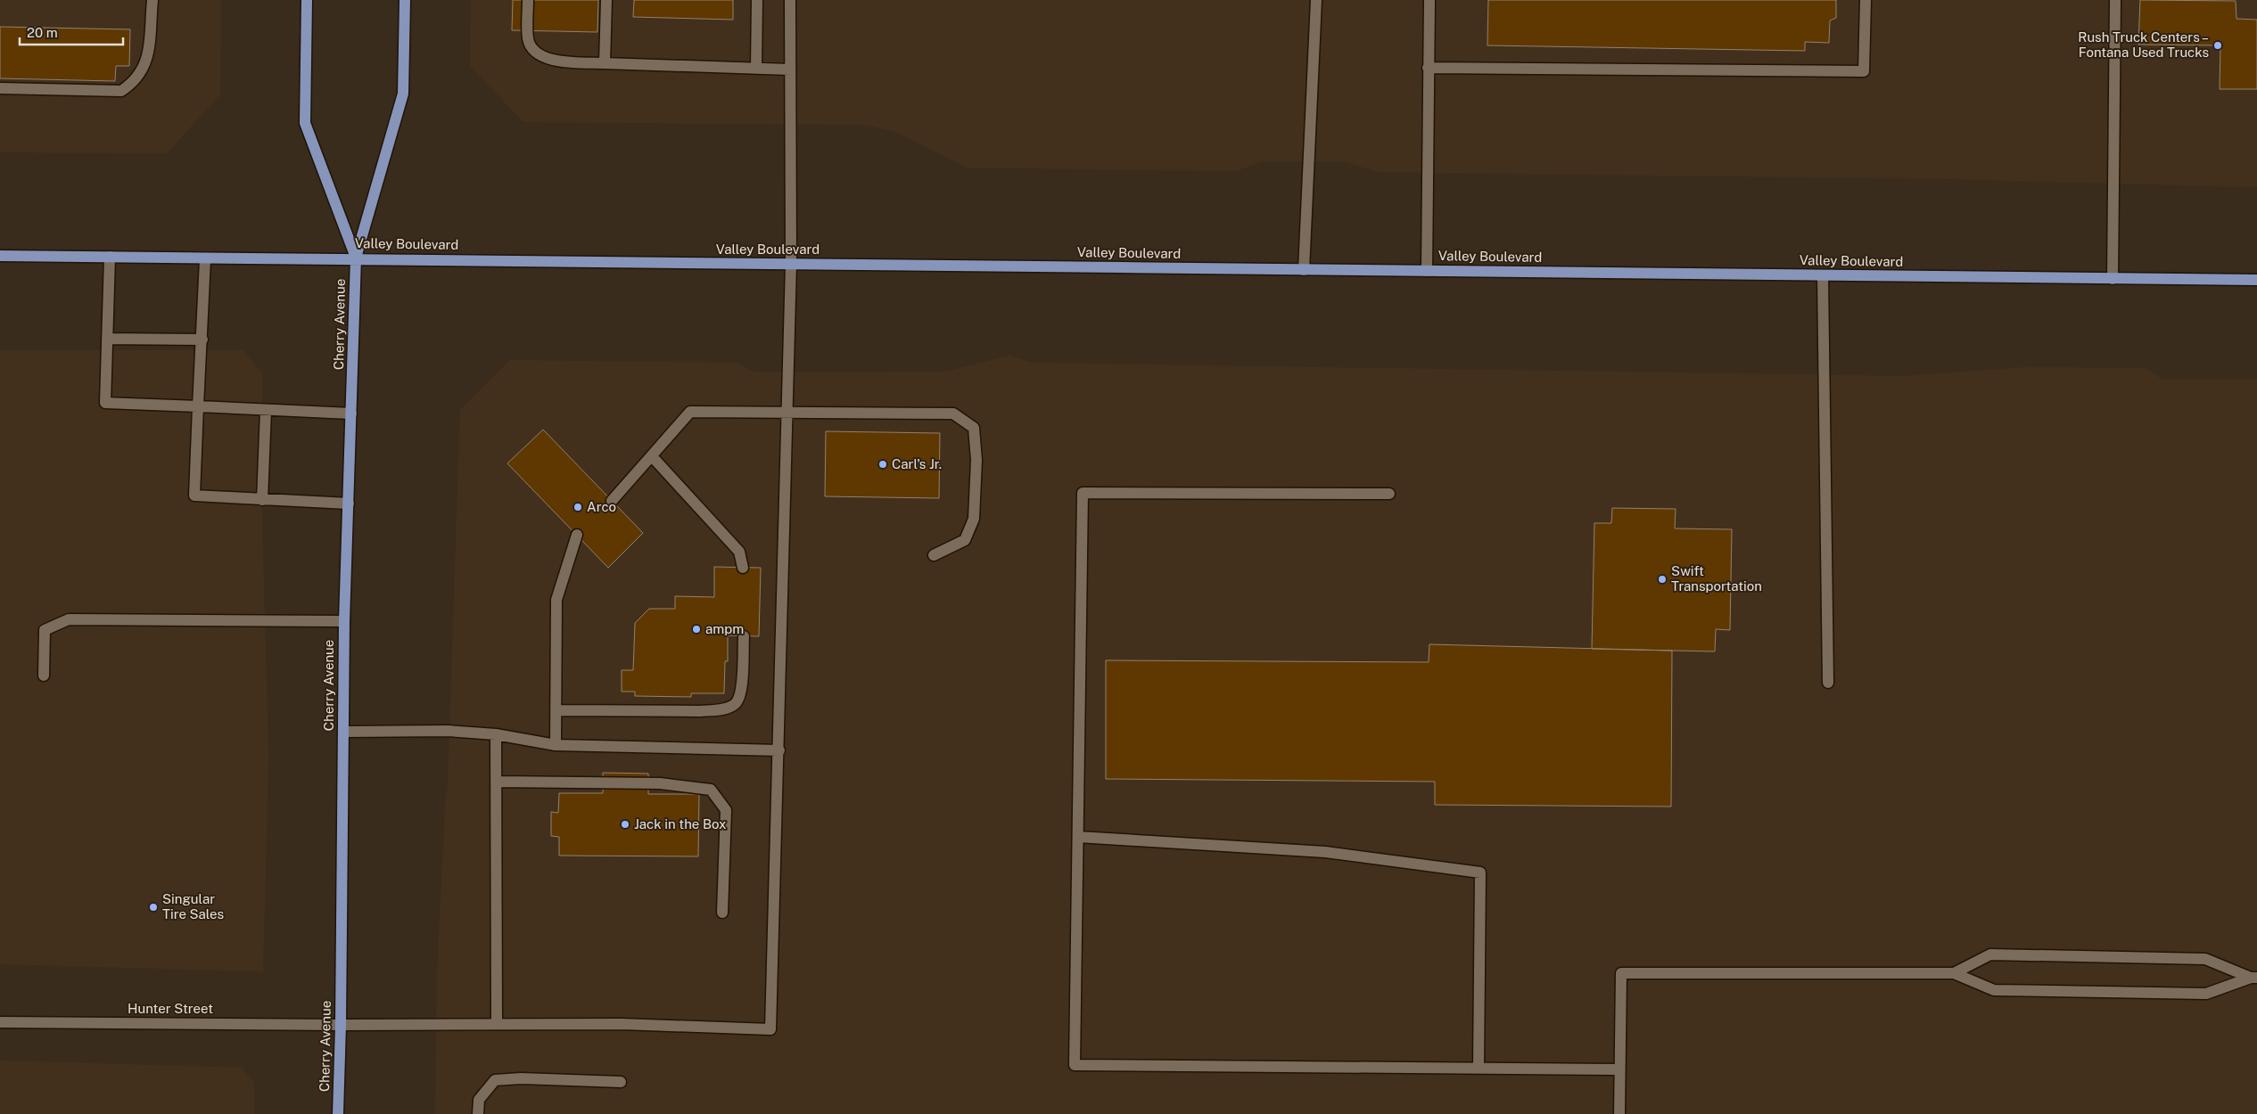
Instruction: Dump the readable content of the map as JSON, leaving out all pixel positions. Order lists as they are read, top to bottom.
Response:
{
  "streets": {
    "main road": ["Valley Boulevard", "Cherry Avenue"],
    "street": ["Hunter Street"]
  },
  "crossings": [
    ["Valley Boulevard", "Cherry Avenue"],
    ["Cherry Avenue", "Hunter Street"]
  ],
  "places": [
    "Rush Truck Centers – Fontana Used Trucks",
    "Carl's Jr.",
    "Arco",
    "Swift Transportation",
    "ampm",
    "Jack in the Box",
    "Singular Tire Sales"
  ],
  "scale_bar": "20 m"
}
